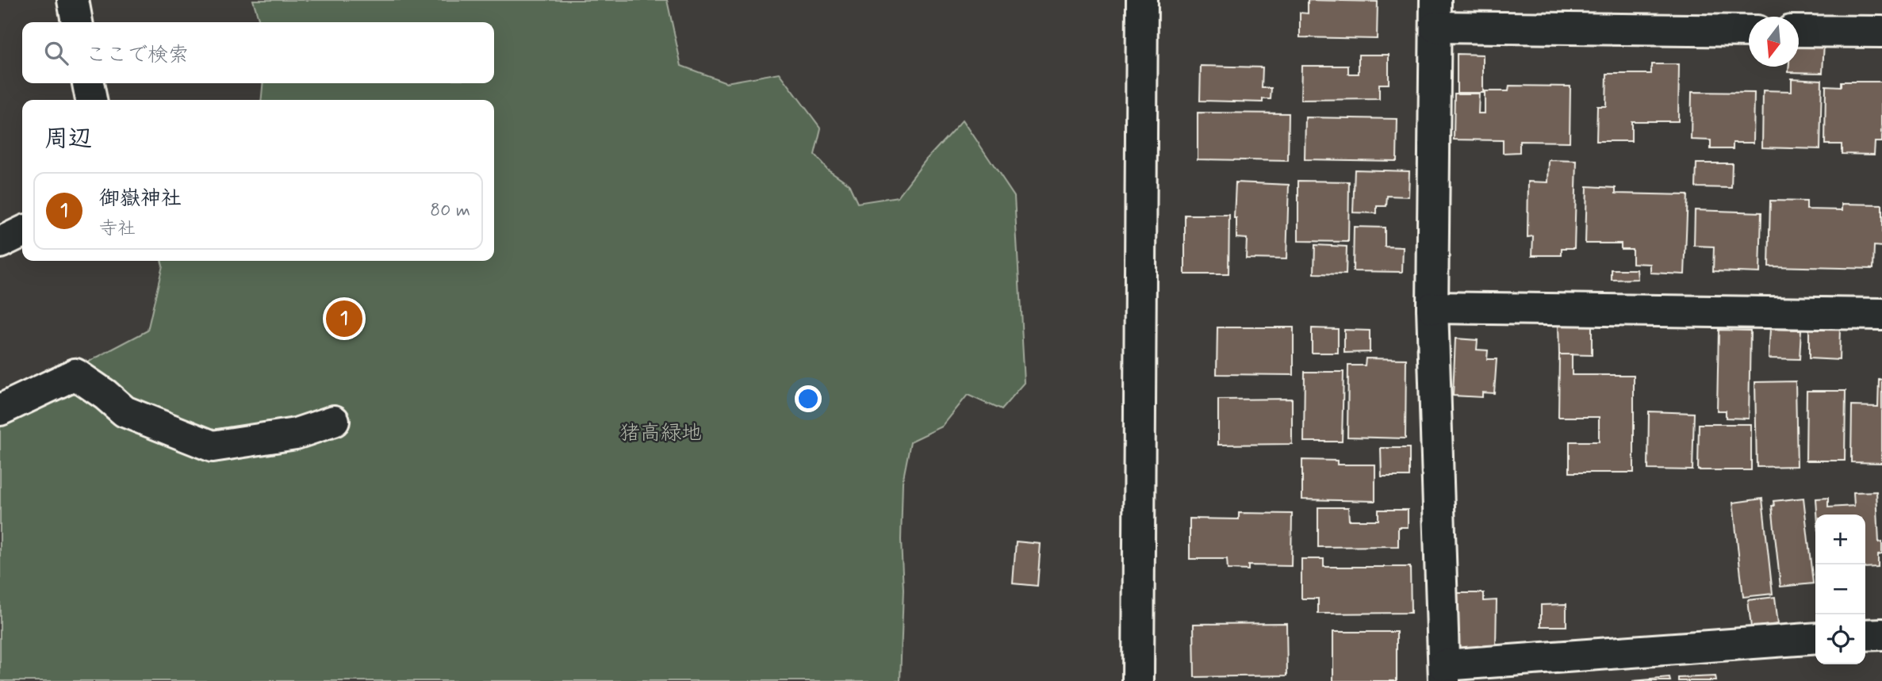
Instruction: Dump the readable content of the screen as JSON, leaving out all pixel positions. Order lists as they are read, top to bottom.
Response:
{
  "parks": ["猪高緑地"],
  "north": "bottom",
  "page": {
    "search": "ここで検索",
    "heading": "周辺",
    "list": [
      {
        "mark": "1",
        "name": "御嶽神社",
        "note": "寺社",
        "value": "80 m"
      }
    ],
    "pins": "1",
    "map_buttons": ["+", "−"]
  }
}
